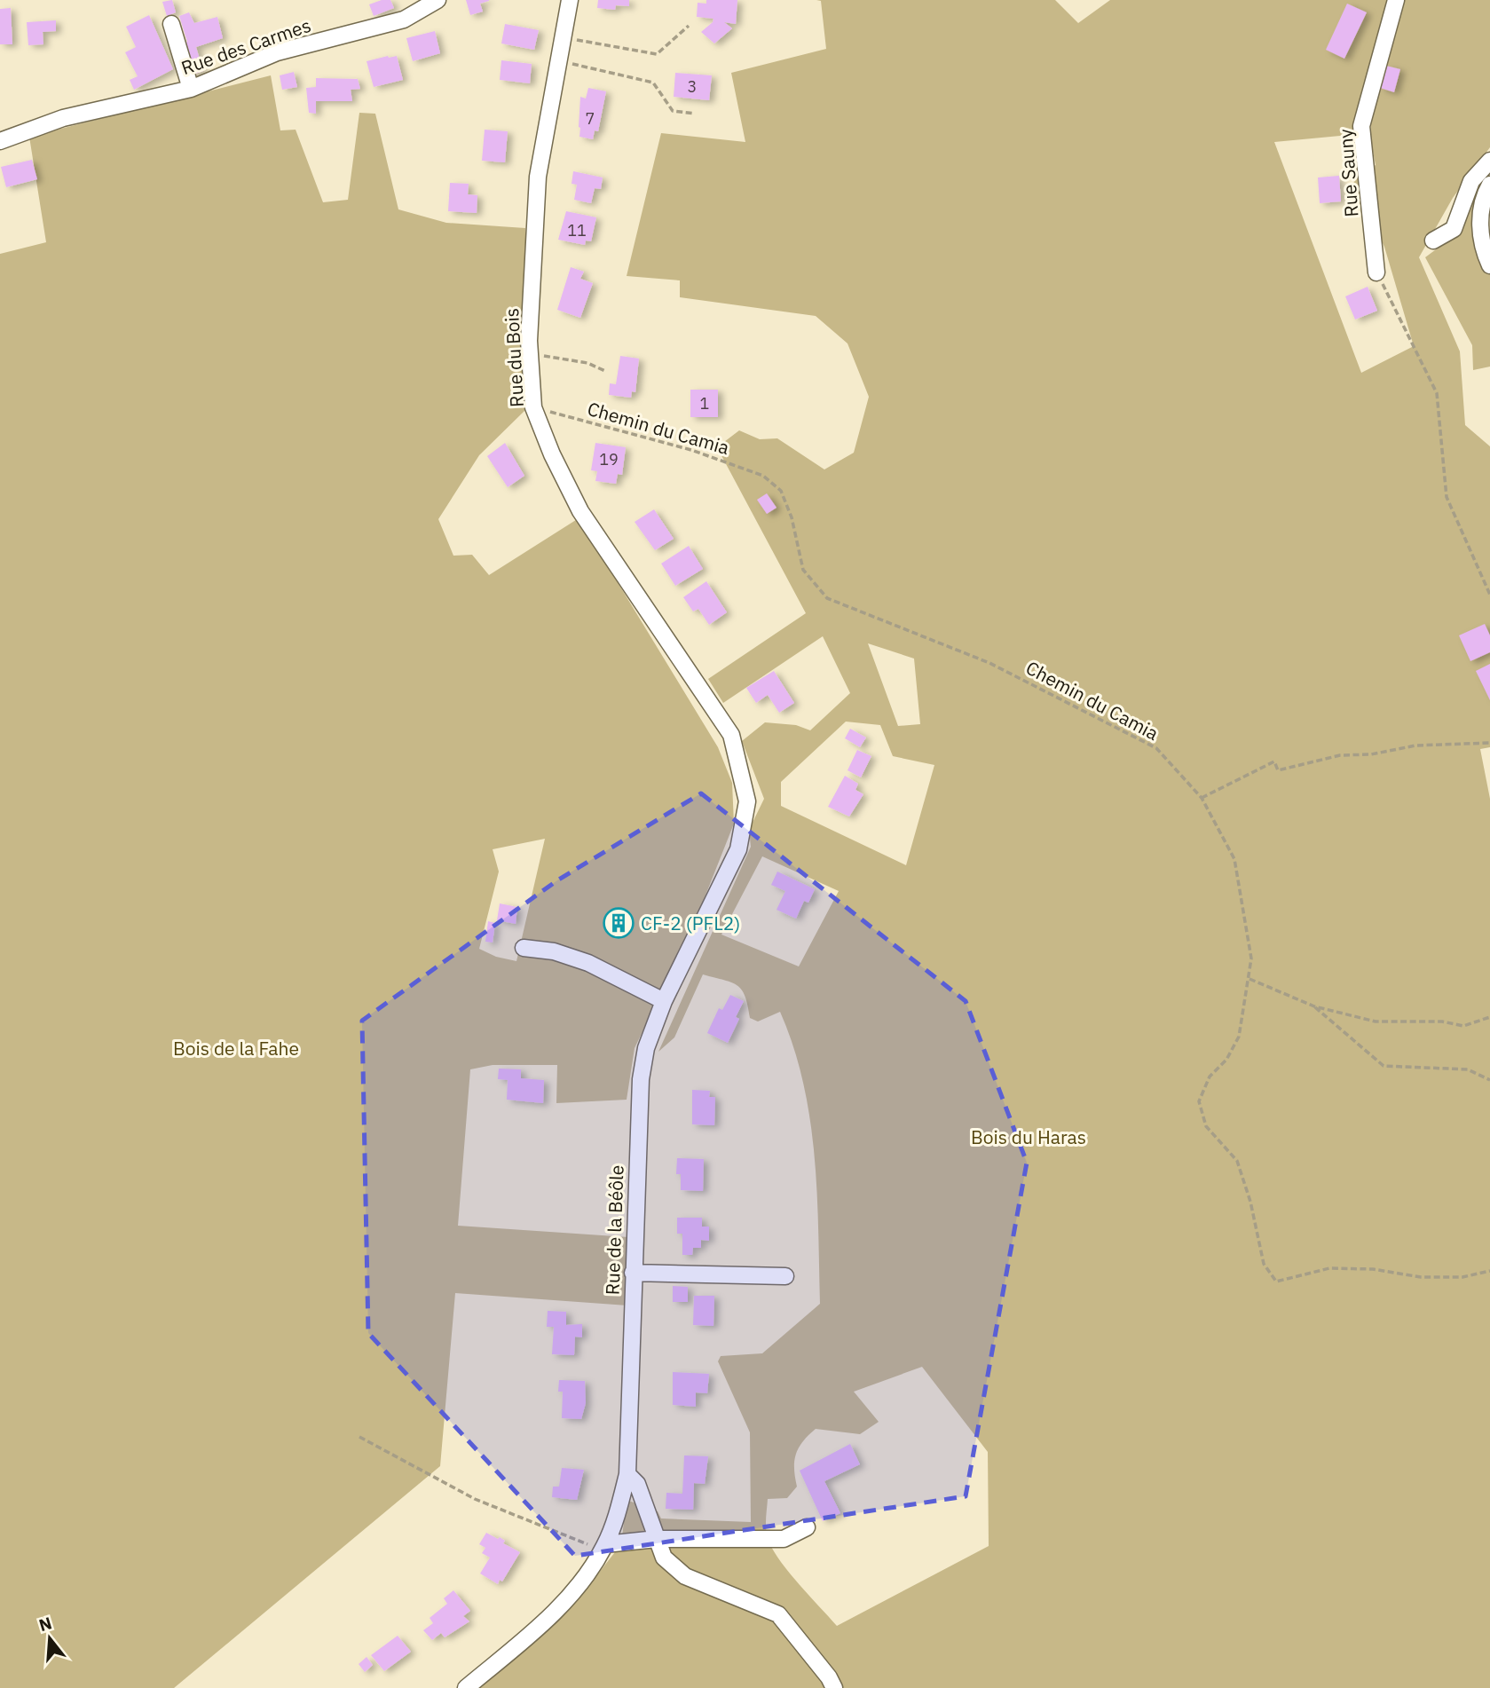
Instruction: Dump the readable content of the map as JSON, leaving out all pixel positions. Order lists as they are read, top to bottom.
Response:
{
  "streets": {
    "street": [
      "Rue des Carmes",
      "Rue Sauny",
      "Rue du Bois",
      "Rue de la Béôle"
    ],
    "path": ["Chemin du Camia"]
  },
  "crossings": [
    ["Rue du Bois", "Chemin du Camia"],
    ["Rue du Bois", "Rue de la Béôle"]
  ],
  "parks": ["Bois de la Fahe", "Bois du Haras"],
  "places": {
    "building": ["CF-2 (PFL2)"]
  },
  "house_numbers": [
    "3",
    "7",
    "11",
    "1",
    "19"
  ],
  "north": "top"
}
